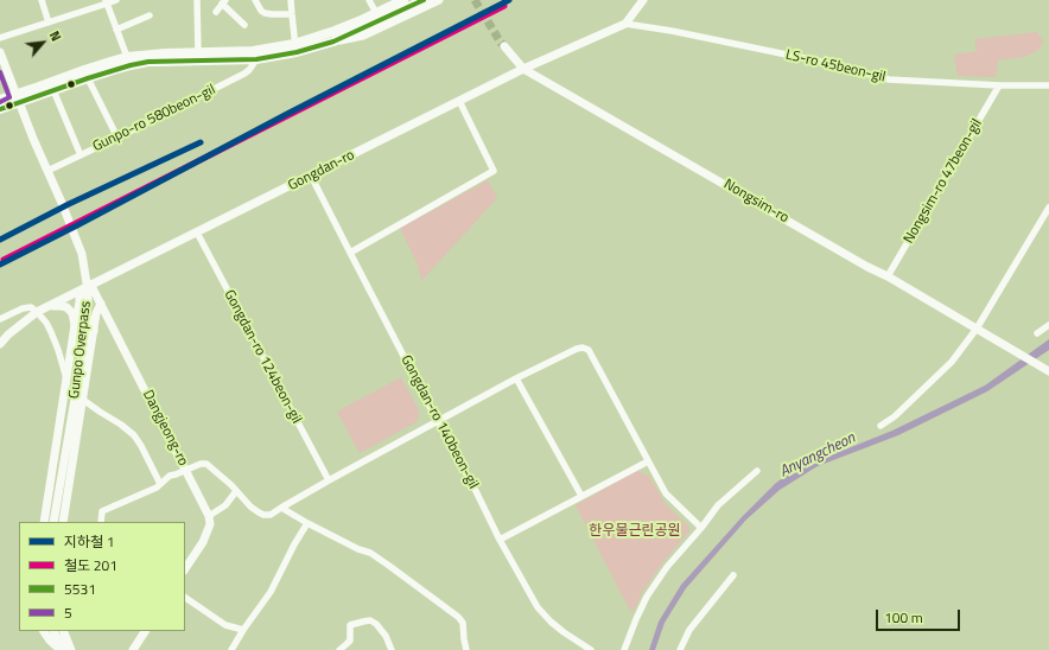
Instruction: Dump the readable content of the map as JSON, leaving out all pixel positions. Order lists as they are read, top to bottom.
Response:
{
  "streets": {
    "street": [
      "LS-ro 45beon-gil",
      "Gunpo-ro 580beon-gil",
      "Gongdan-ro",
      "Nongsim-ro 47beon-gil",
      "Nongsim-ro",
      "Gunpo Overpass",
      "Gongdan-ro 124beon-gil",
      "Gongdan-ro 140beon-gil",
      "Dangjeong-ro"
    ]
  },
  "crossings": [
    ["LS-ro 45beon-gil", "Gongdan-ro"],
    ["LS-ro 45beon-gil", "Nongsim-ro 47beon-gil"],
    ["Gongdan-ro", "Nongsim-ro"],
    ["Gongdan-ro", "Gongdan-ro 124beon-gil"],
    ["Gongdan-ro", "Gongdan-ro 140beon-gil"],
    ["Gongdan-ro", "Dangjeong-ro"],
    ["Nongsim-ro 47beon-gil", "Nongsim-ro"]
  ],
  "water": ["Anyangcheon"],
  "parks": ["한우물근린공원"],
  "lines": [
    "metro line 1",
    "transit line 5531",
    "rail line 201",
    "transit line 5"
  ],
  "legend": [
    "지하철 1",
    "철도 201",
    "5531",
    "5"
  ],
  "scale_bar": "100 m",
  "north": "top right"
}
